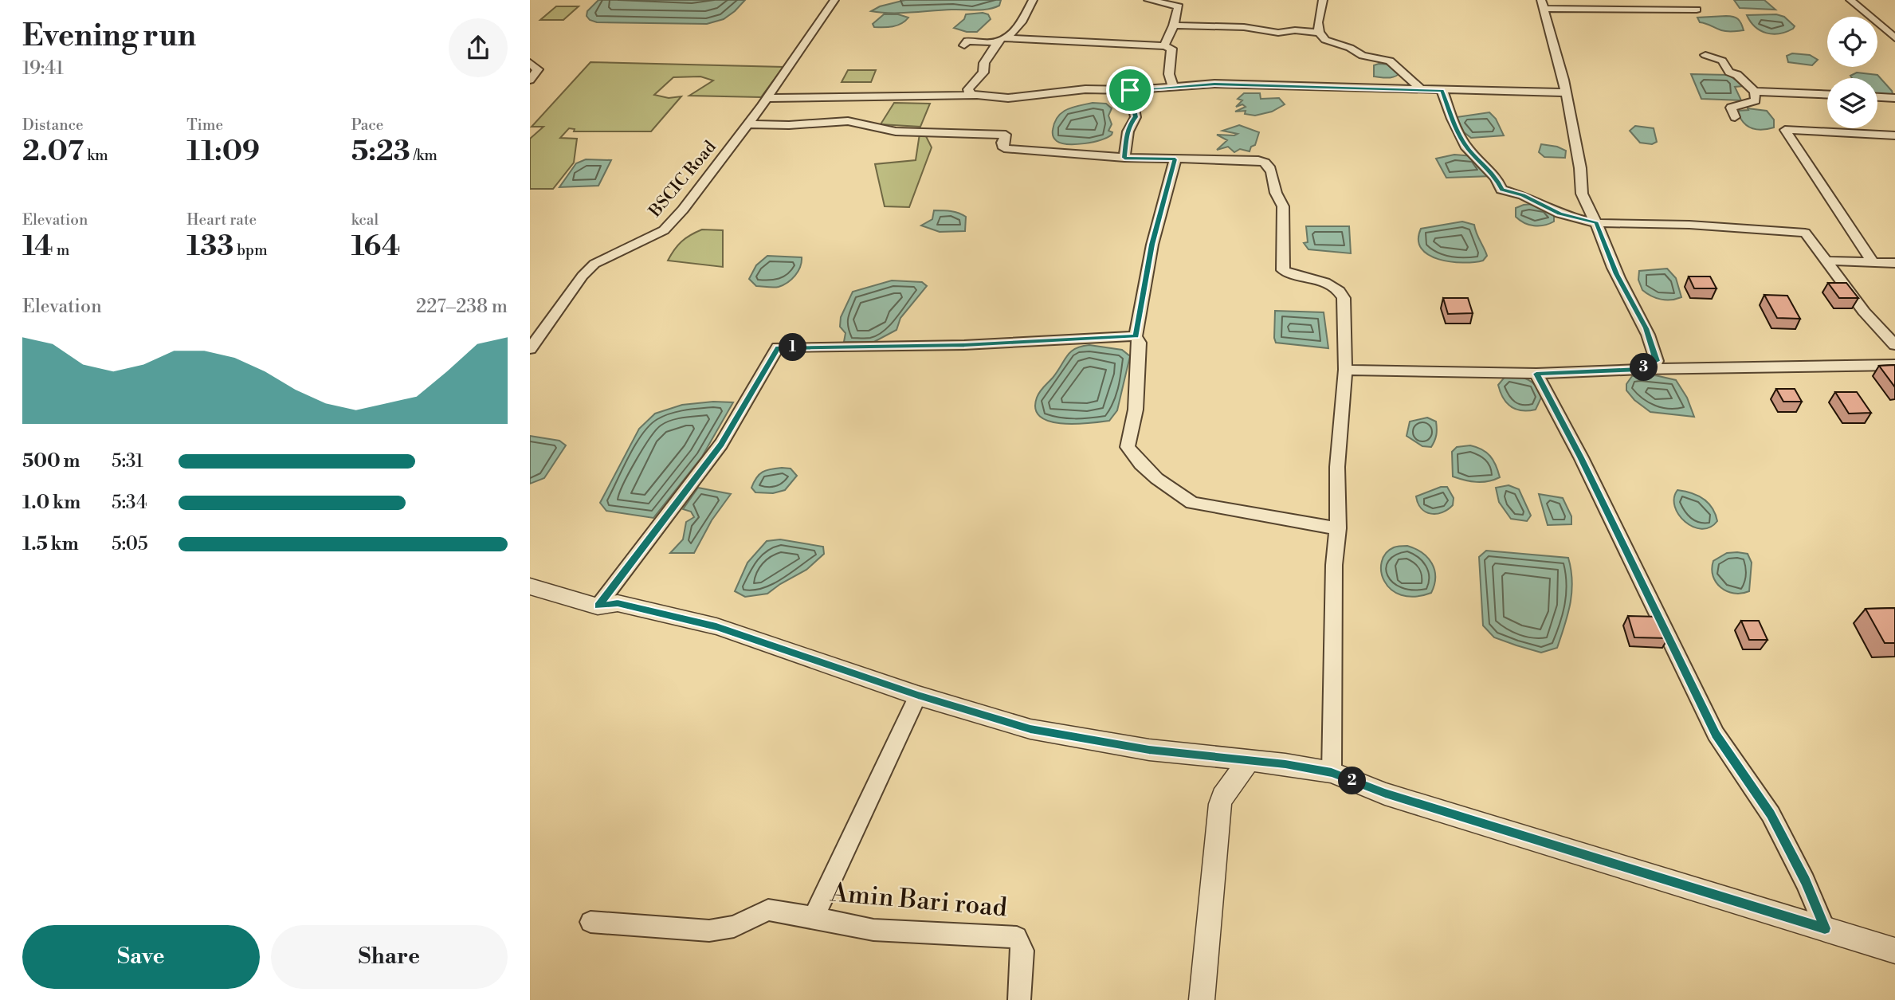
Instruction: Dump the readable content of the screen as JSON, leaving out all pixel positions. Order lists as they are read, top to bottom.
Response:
{
  "streets": {
    "street": ["BSCIC Road", "Amin Bari road"]
  },
  "page": {
    "heading": ["Evening run", "19:41"],
    "stats": [
      ["Distance", "2.07 km"],
      ["Time", "11:09"],
      ["Pace", "5:23 /km"],
      ["Elevation", "14 m"],
      ["Heart rate", "133 bpm"],
      ["kcal", "164"]
    ],
    "chart": ["Elevation", "227–238 m"],
    "pins": ["1", "3", "2"],
    "list": [
      {
        "name": "500 m",
        "note": "5:31"
      },
      {
        "name": "1.0 km",
        "note": "5:34"
      },
      {
        "name": "1.5 km",
        "note": "5:05"
      }
    ],
    "buttons": ["Save", "Share"]
  }
}
